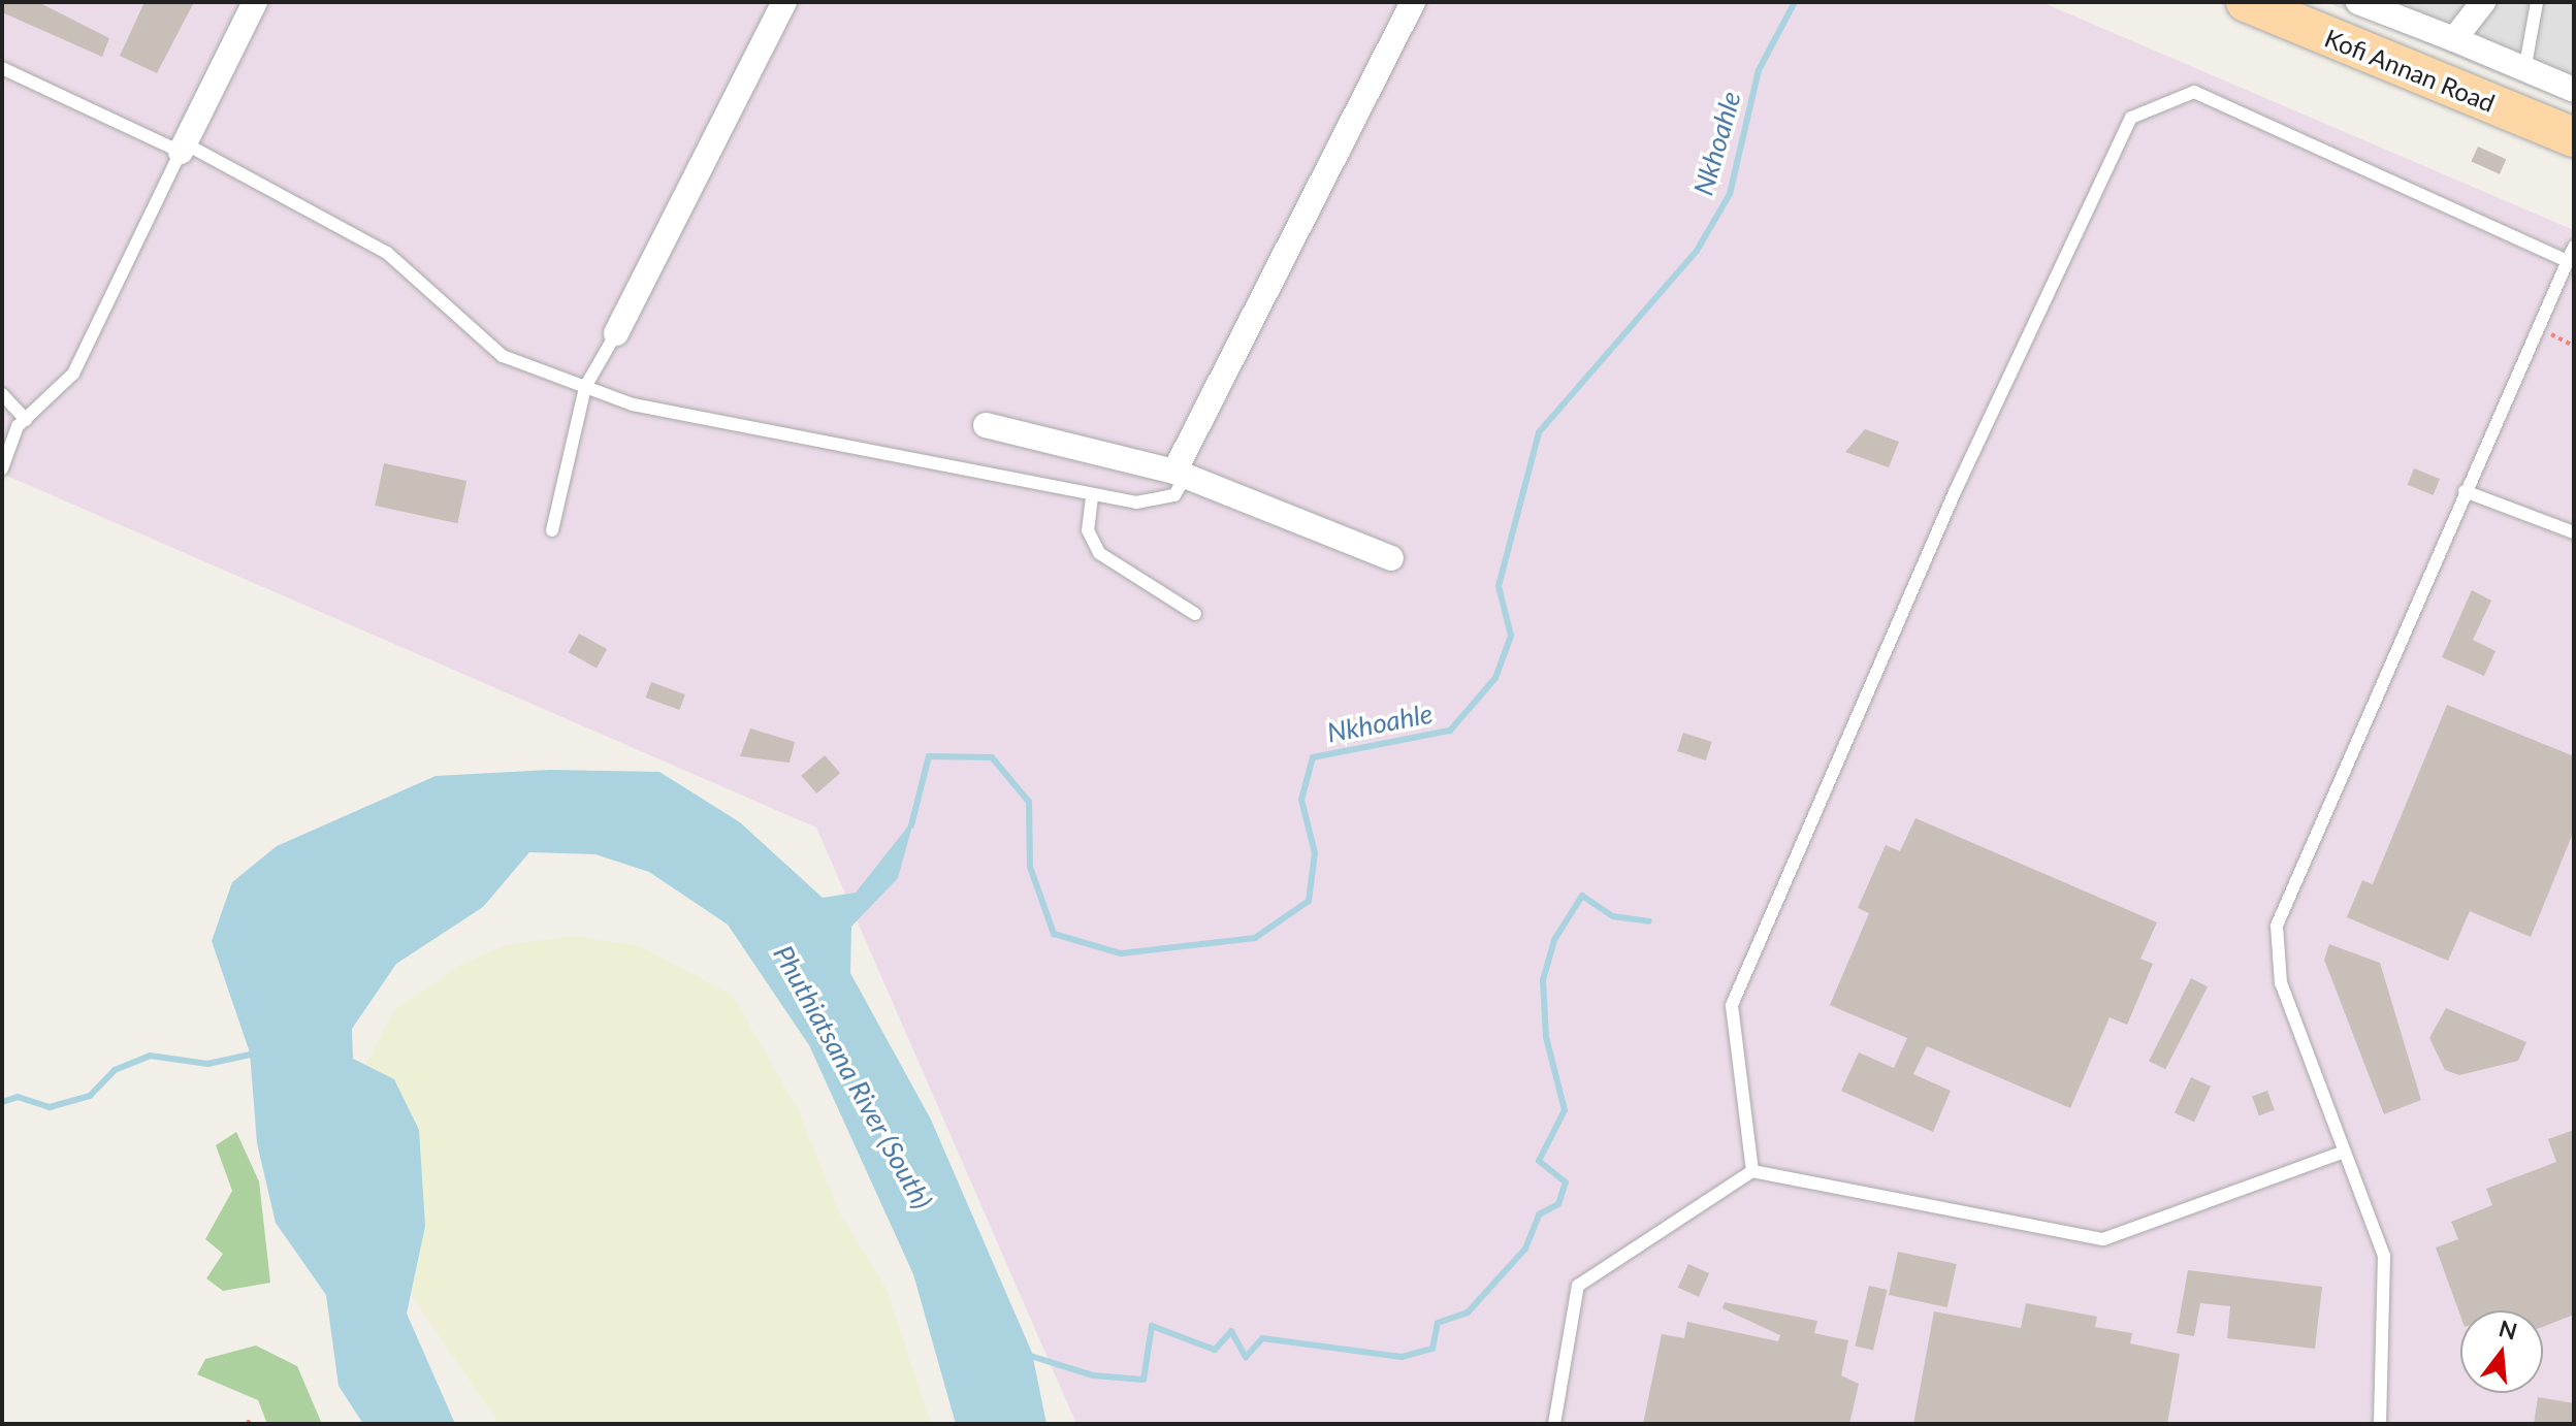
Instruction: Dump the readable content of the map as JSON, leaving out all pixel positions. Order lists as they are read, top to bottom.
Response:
{
  "streets": {
    "main road": ["Kofi Annan Road"]
  },
  "water": ["Nkhoahle", "Phuthiatsana River (South)"],
  "north": "top"
}
